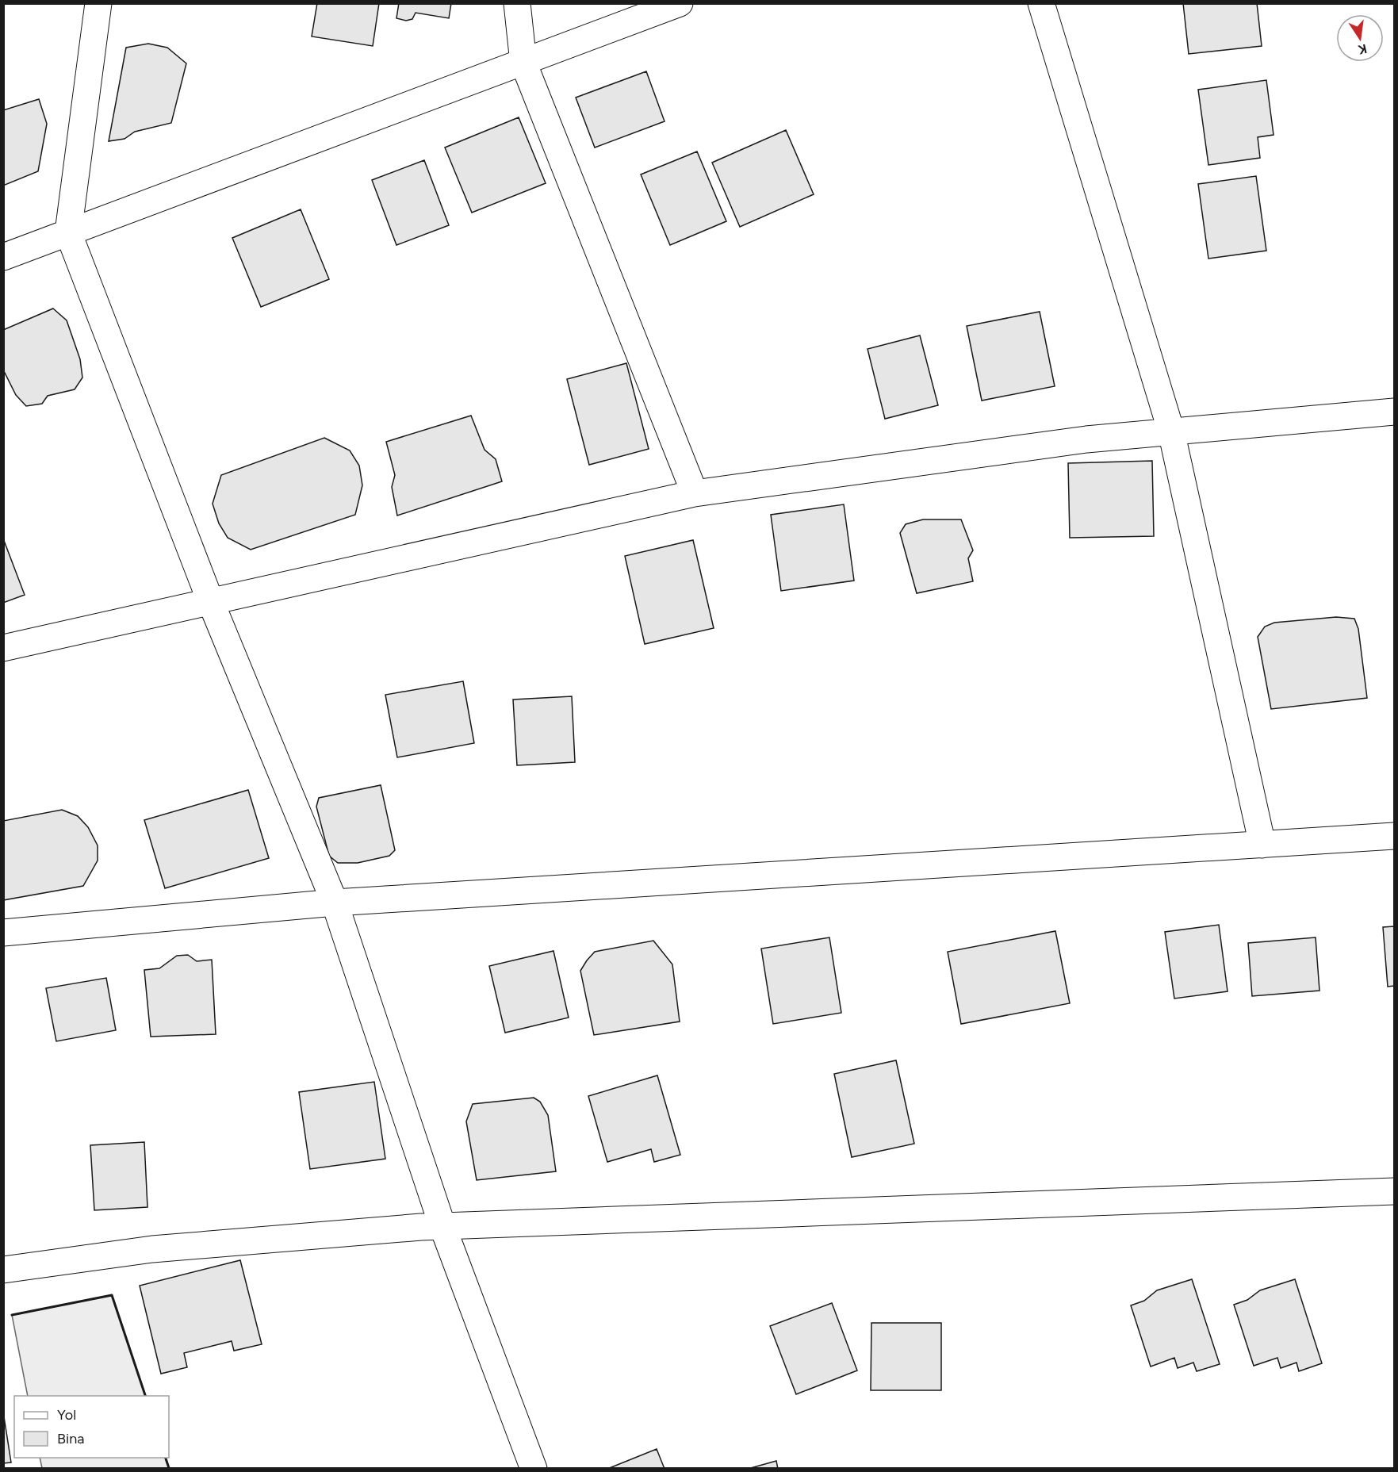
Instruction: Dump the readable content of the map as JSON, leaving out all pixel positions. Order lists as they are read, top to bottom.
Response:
{
  "legend": ["Yol", "Bina"],
  "north": "bottom"
}
